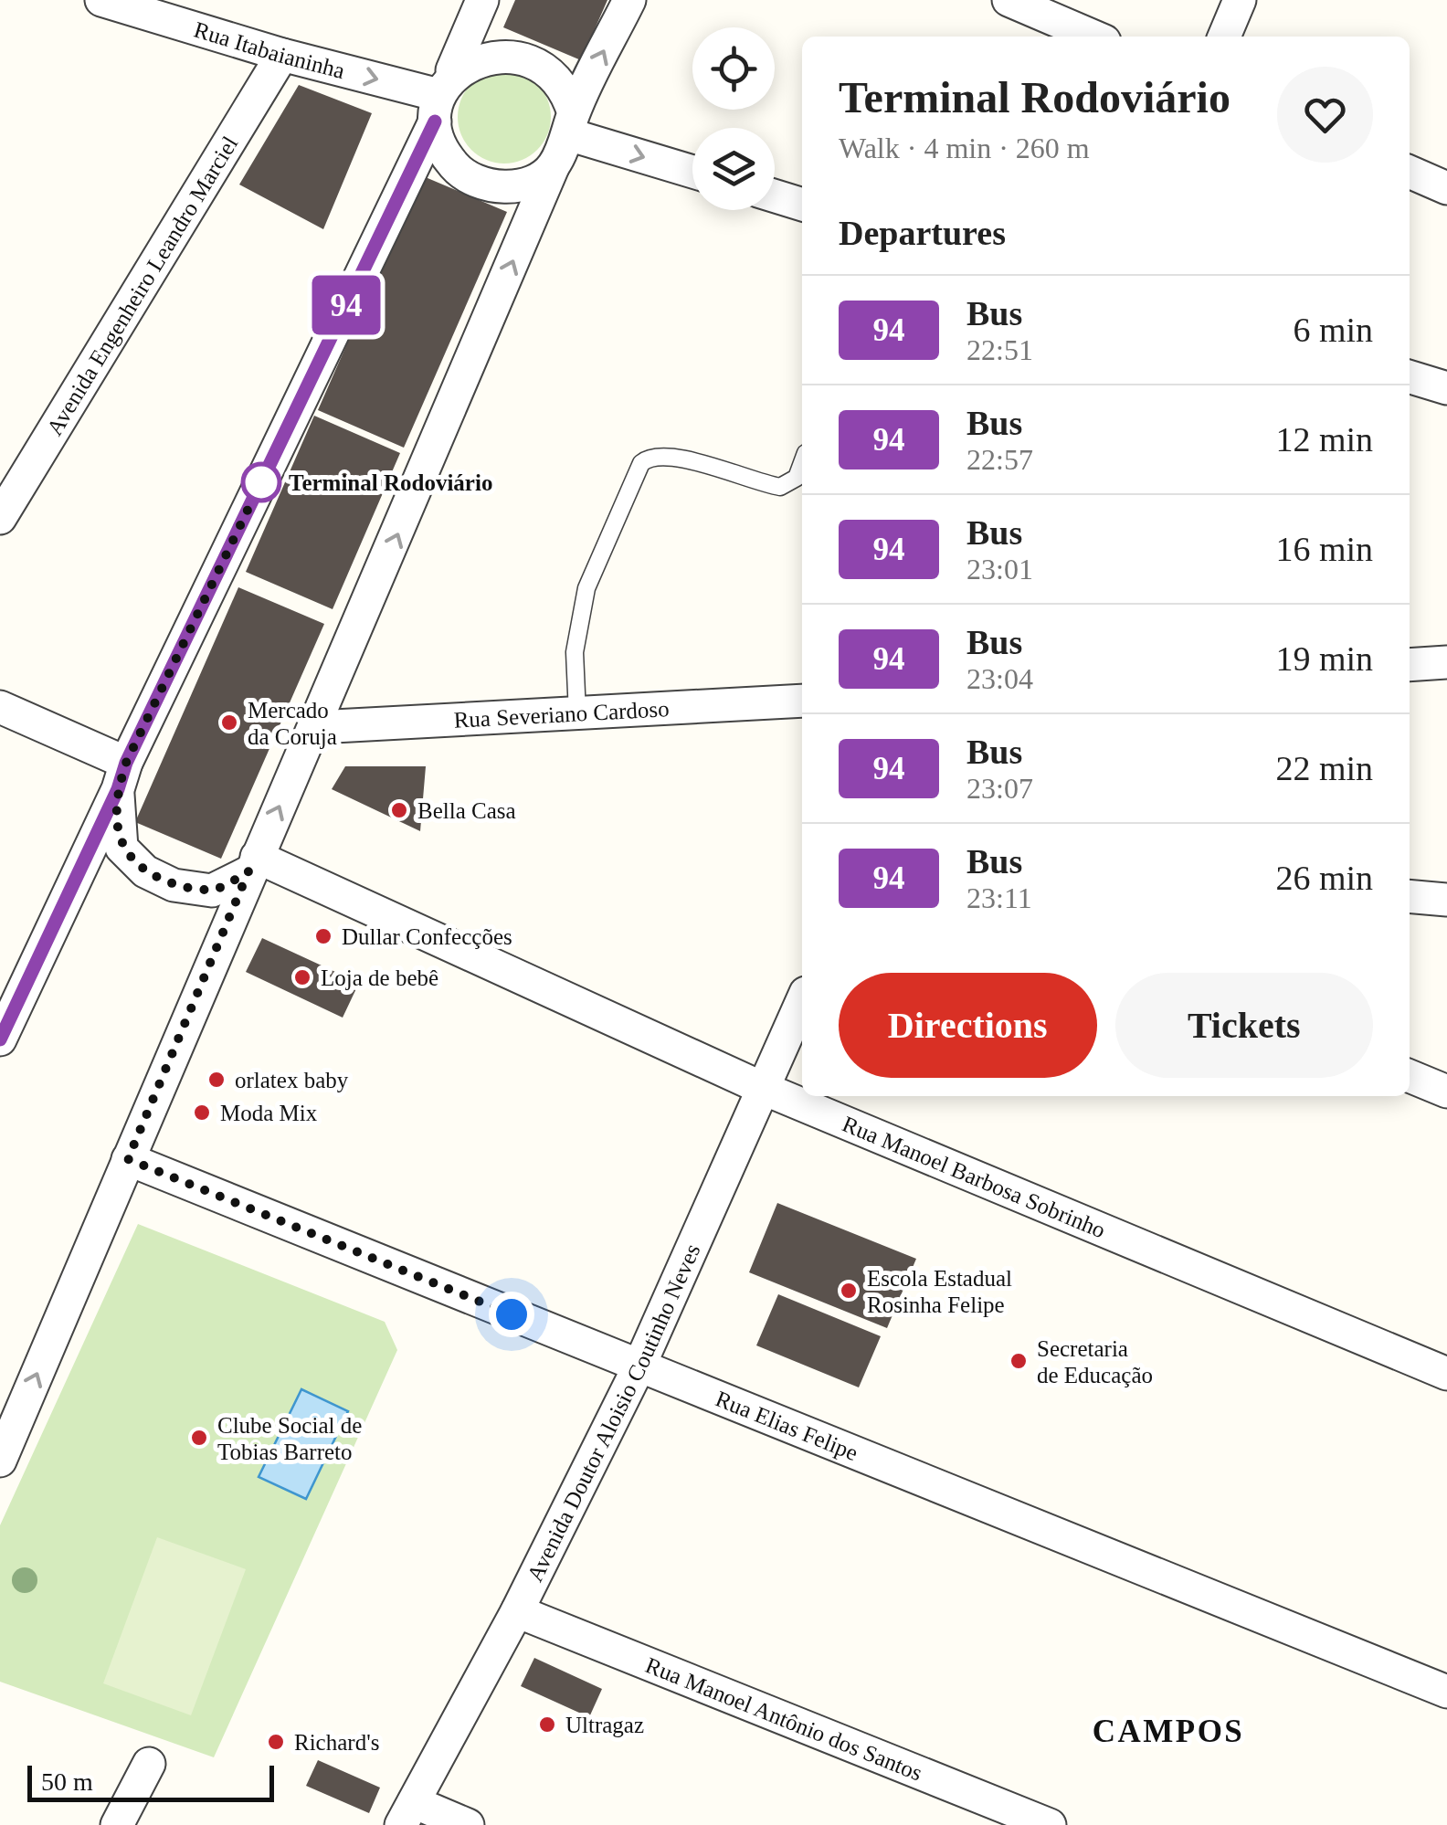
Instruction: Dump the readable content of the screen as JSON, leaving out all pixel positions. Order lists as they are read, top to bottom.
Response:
{
  "streets": {
    "street": [
      "Rua Itabaianinha",
      "Avenida Engenheiro Leandro Marciel",
      "Rua Severiano Cardoso",
      "Rua Manoel Barbosa Sobrinho",
      "Avenida Doutor Aloisio Coutinho Neves",
      "Rua Elias Felipe",
      "Rua Manoel Antônio dos Santos"
    ]
  },
  "crossings": [
    ["Rua Itabaianinha", "Avenida Engenheiro Leandro Marciel"],
    ["Rua Manoel Barbosa Sobrinho", "Avenida Doutor Aloisio Coutinho Neves"],
    ["Avenida Doutor Aloisio Coutinho Neves", "Rua Elias Felipe"],
    ["Avenida Doutor Aloisio Coutinho Neves", "Rua Manoel Antônio dos Santos"]
  ],
  "one_way": ["Rua Itabaianinha"],
  "districts": ["CAMPOS"],
  "places": [
    "Terminal Rodoviário",
    "Mercado da Coruja",
    "Bella Casa",
    "Dullar Confecções",
    "Loja de bebê",
    "orlatex baby",
    "Moda Mix",
    "Escola Estadual Rosinha Felipe",
    "Secretaria de Educação",
    "Clube Social de Tobias Barreto",
    "Ultragaz",
    "Richard's"
  ],
  "lines": ["bus line 94"],
  "scale_bar": "50 m",
  "page": {
    "on_map": "94",
    "heading": [
      ["Terminal Rodoviário", "Walk · 4 min · 260 m"],
      "Departures"
    ],
    "list": [
      {
        "mark": "94",
        "name": "Bus",
        "note": "22:51",
        "value": "6 min"
      },
      {
        "mark": "94",
        "name": "Bus",
        "note": "22:57",
        "value": "12 min"
      },
      {
        "mark": "94",
        "name": "Bus",
        "note": "23:01",
        "value": "16 min"
      },
      {
        "mark": "94",
        "name": "Bus",
        "note": "23:04",
        "value": "19 min"
      },
      {
        "mark": "94",
        "name": "Bus",
        "note": "23:07",
        "value": "22 min"
      },
      {
        "mark": "94",
        "name": "Bus",
        "note": "23:11",
        "value": "26 min"
      }
    ],
    "buttons": ["Directions", "Tickets"],
    "scale": "50 m"
  }
}
